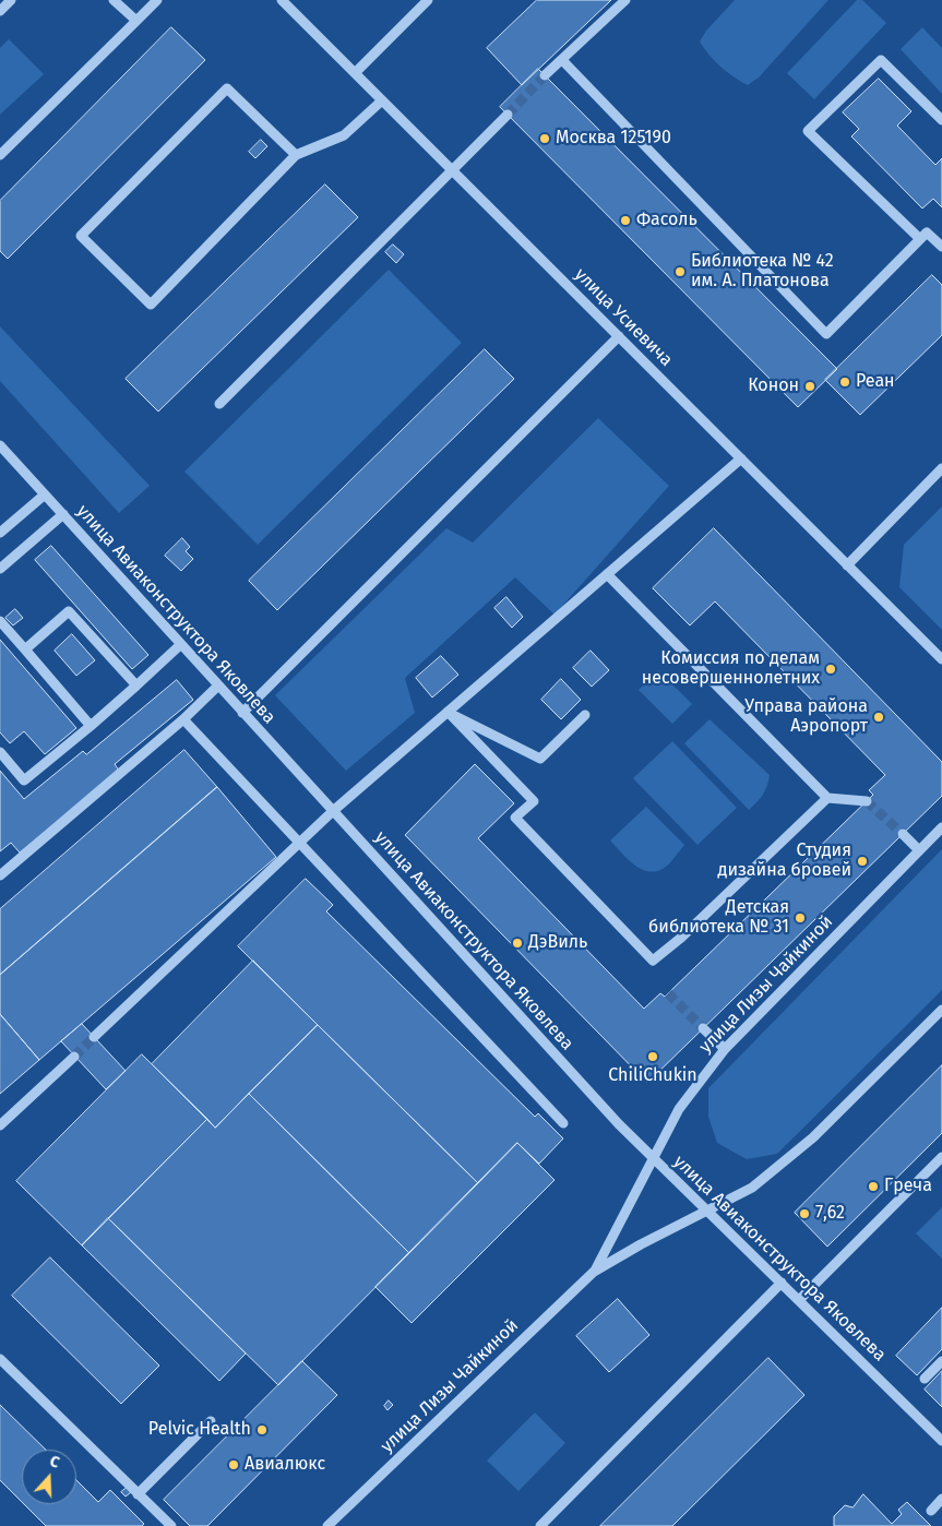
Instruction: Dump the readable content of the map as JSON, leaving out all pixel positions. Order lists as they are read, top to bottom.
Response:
{
  "streets": {
    "street": ["улица Усиевича", "улица Авиаконструктора Яковлева", "улица Лизы Чайкиной"]
  },
  "crossings": [
    ["улица Авиаконструктора Яковлева", "улица Лизы Чайкиной"]
  ],
  "places": [
    "Москва 125190",
    "Фасоль",
    "Библиотека № 42 им. А. Платонова",
    "Реан",
    "Конон",
    "Комиссия по делам несовершеннолетних",
    "Управа района Аэропорт",
    "Студия дизайна бровей",
    "Детская библиотека № 31",
    "ДэВиль",
    "ChiliChukin",
    "Греча",
    "7,62",
    "Pelvic Health",
    "Авиалюкс"
  ],
  "north": "top"
}
